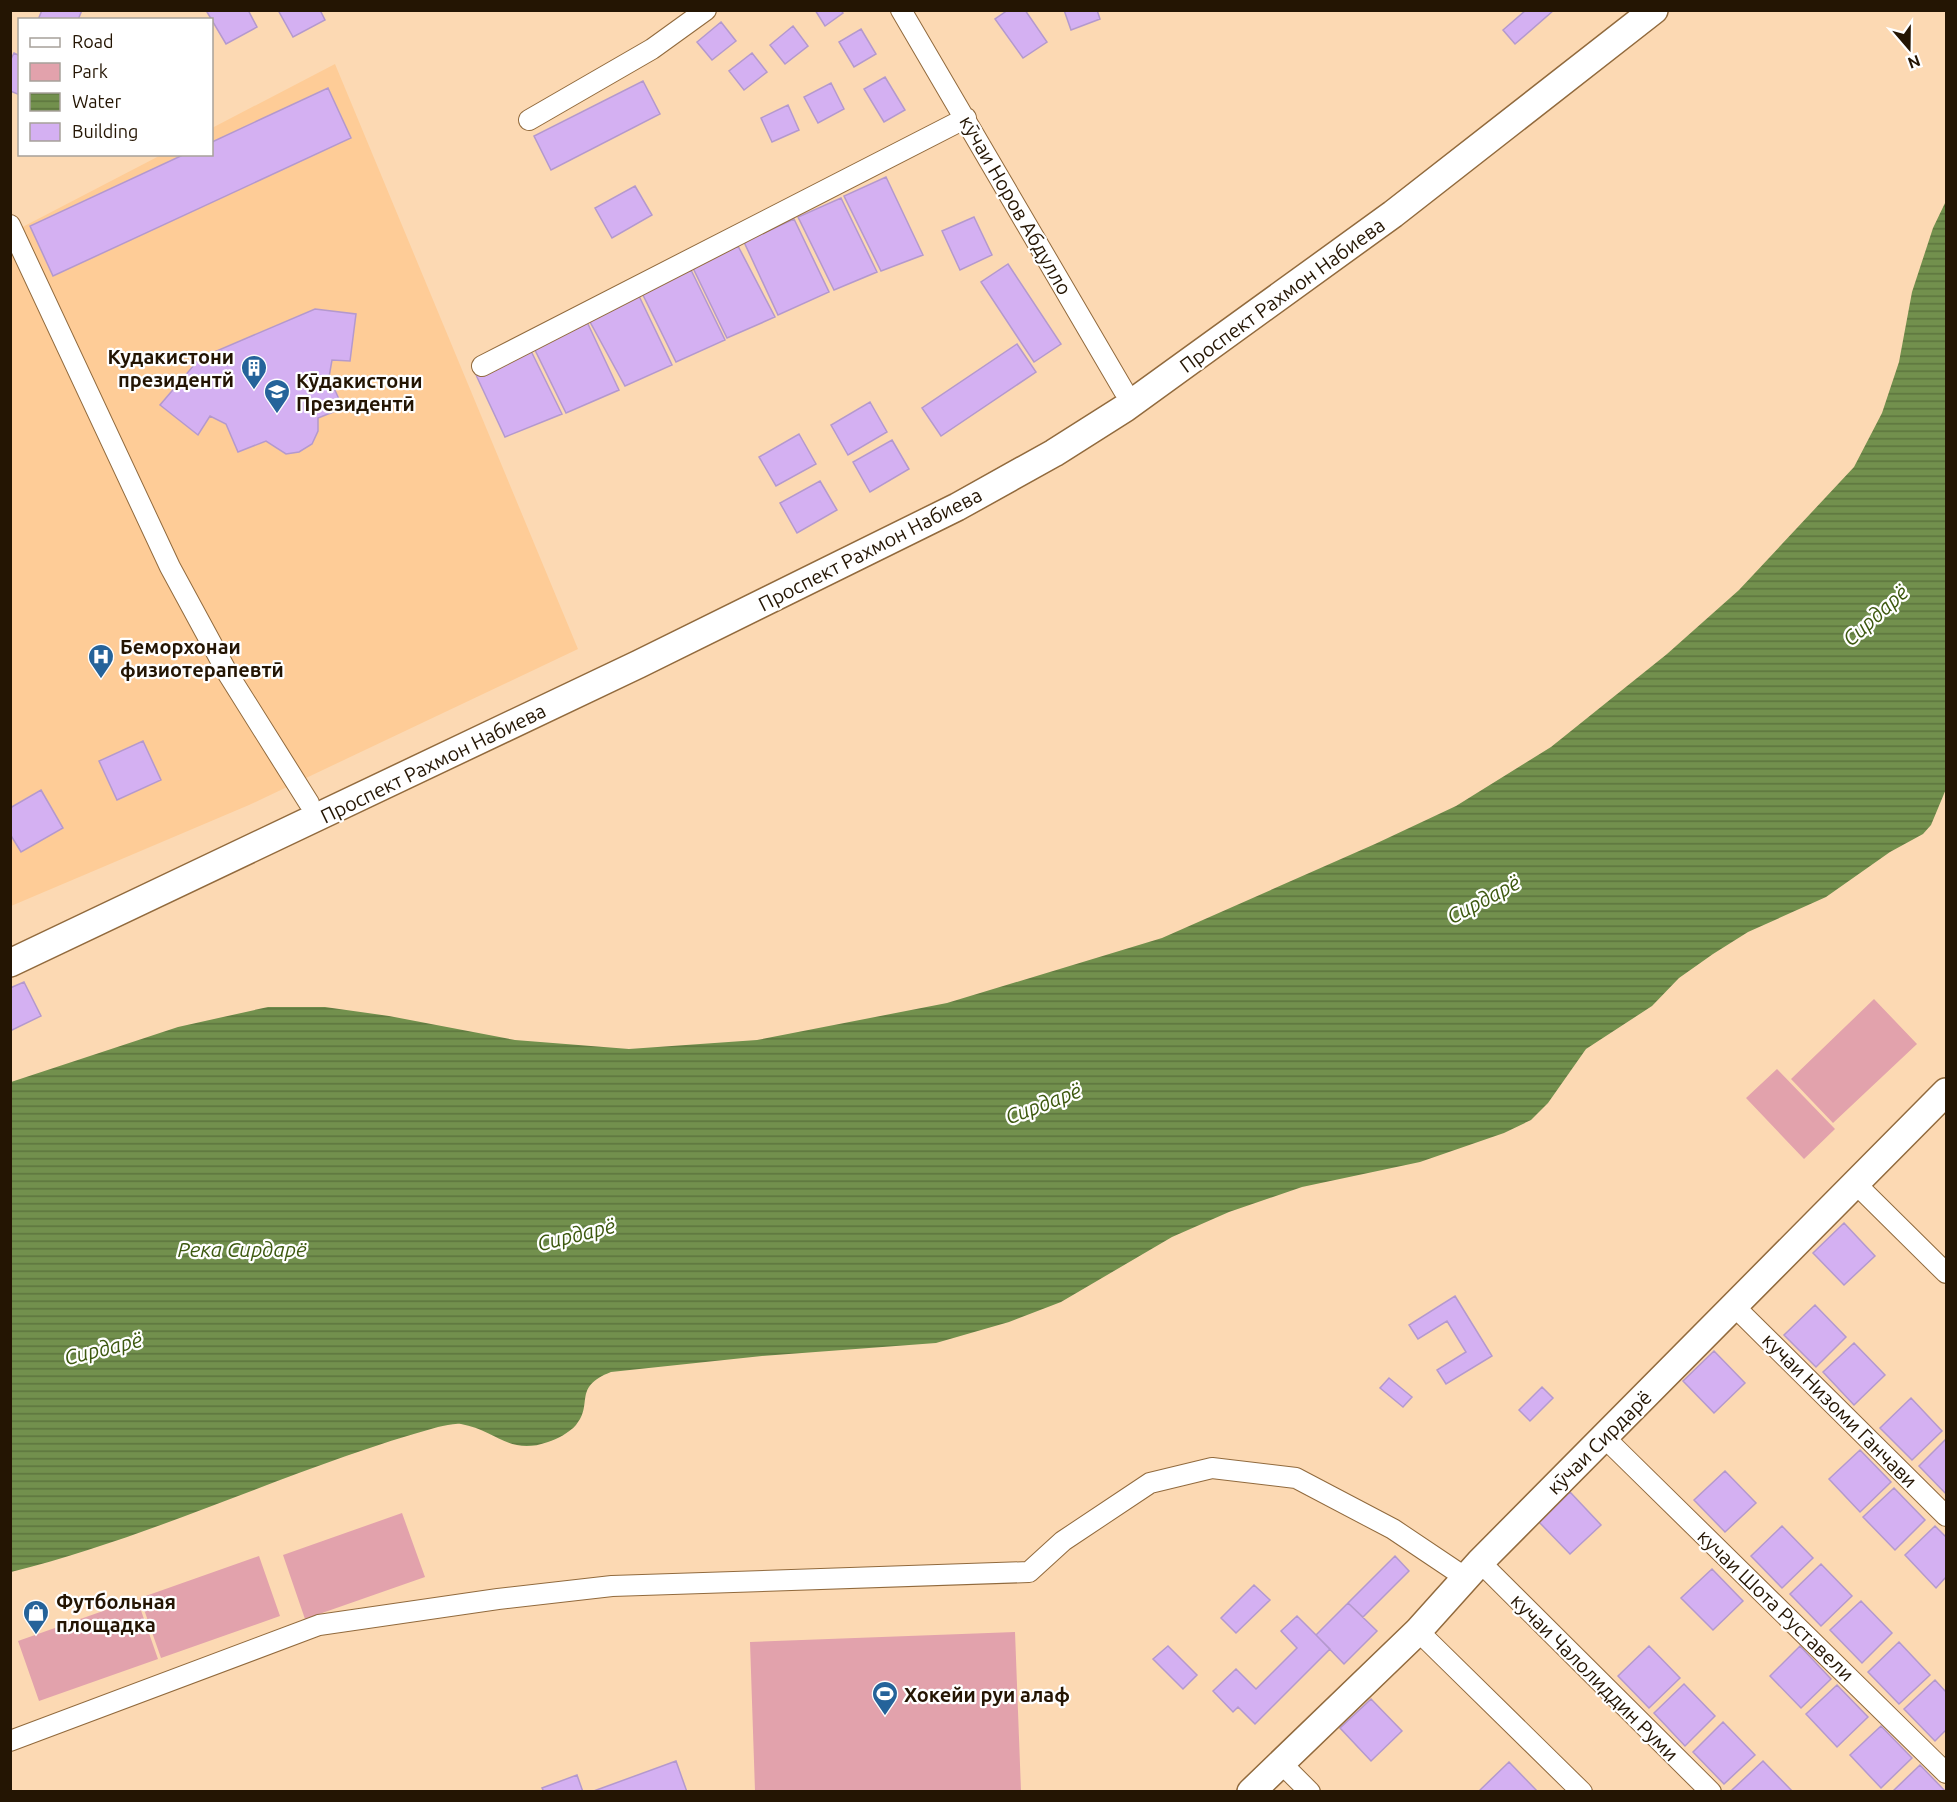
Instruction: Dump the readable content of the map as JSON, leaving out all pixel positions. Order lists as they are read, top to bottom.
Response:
{
  "streets": {
    "main road": ["Проспект Рахмон Набиева", "кӯчаи Сирдарё"],
    "street": [
      "кӯчаи Норов Абдулло",
      "кучаи Низоми Ганчави",
      "кучаи Шота Руставели",
      "кучаи Чалолиддин Руми"
    ]
  },
  "crossings": [
    ["кӯчаи Норов Абдулло", "Проспект Рахмон Набиева"],
    ["кучаи Низоми Ганчави", "кӯчаи Сирдарё"],
    ["кӯчаи Сирдарё", "кучаи Шота Руставели"],
    ["кӯчаи Сирдарё", "кучаи Чалолиддин Руми"]
  ],
  "water": ["Сирдарё", "Река Сирдарё"],
  "places": {
    "building": ["Кудакистони президентй"],
    "school or university": ["Кӯдакистони Президентӣ"],
    "hospital": ["Беморхонаи физиотерапевтӣ"],
    "shop": ["Футбольная площадка"],
    "sports": ["Хокейи руи алаф"]
  },
  "legend": [
    "Road",
    "Park",
    "Water",
    "Building"
  ],
  "north": "bottom"
}
